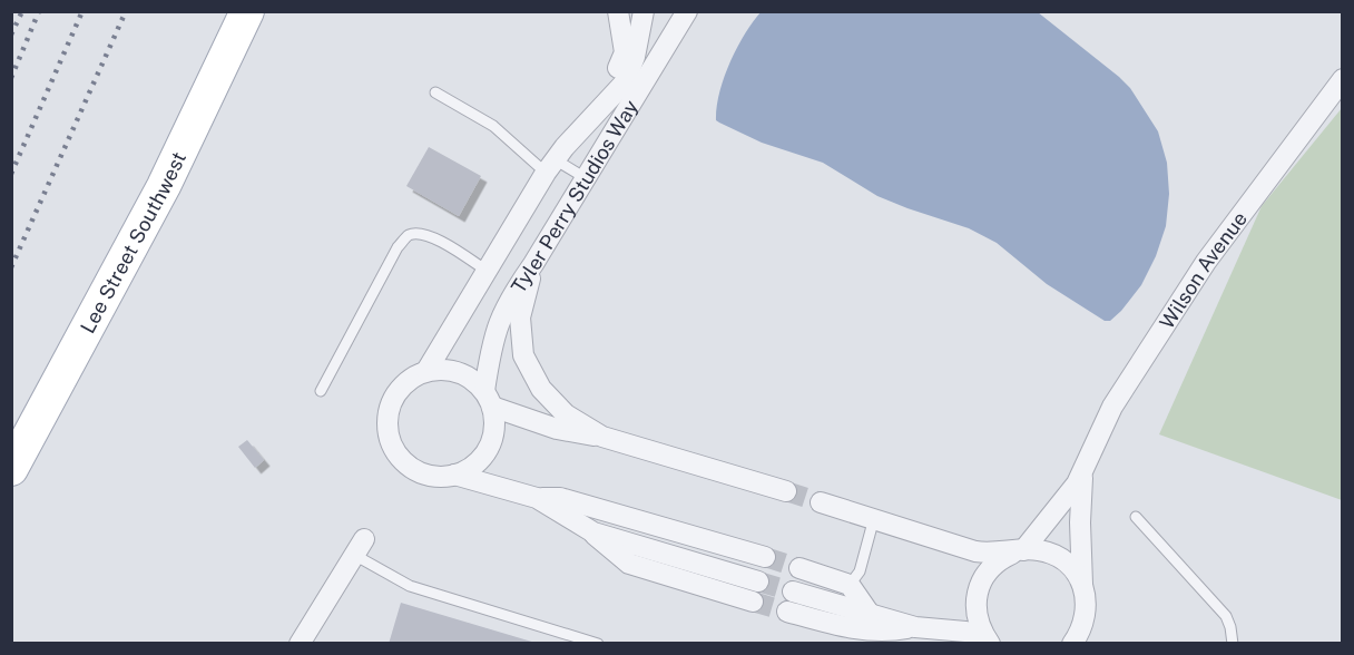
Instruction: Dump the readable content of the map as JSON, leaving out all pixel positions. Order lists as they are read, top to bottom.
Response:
{
  "streets": {
    "main road": ["Lee Street Southwest"],
    "street": ["Tyler Perry Studios Way", "Wilson Avenue"]
  }
}
